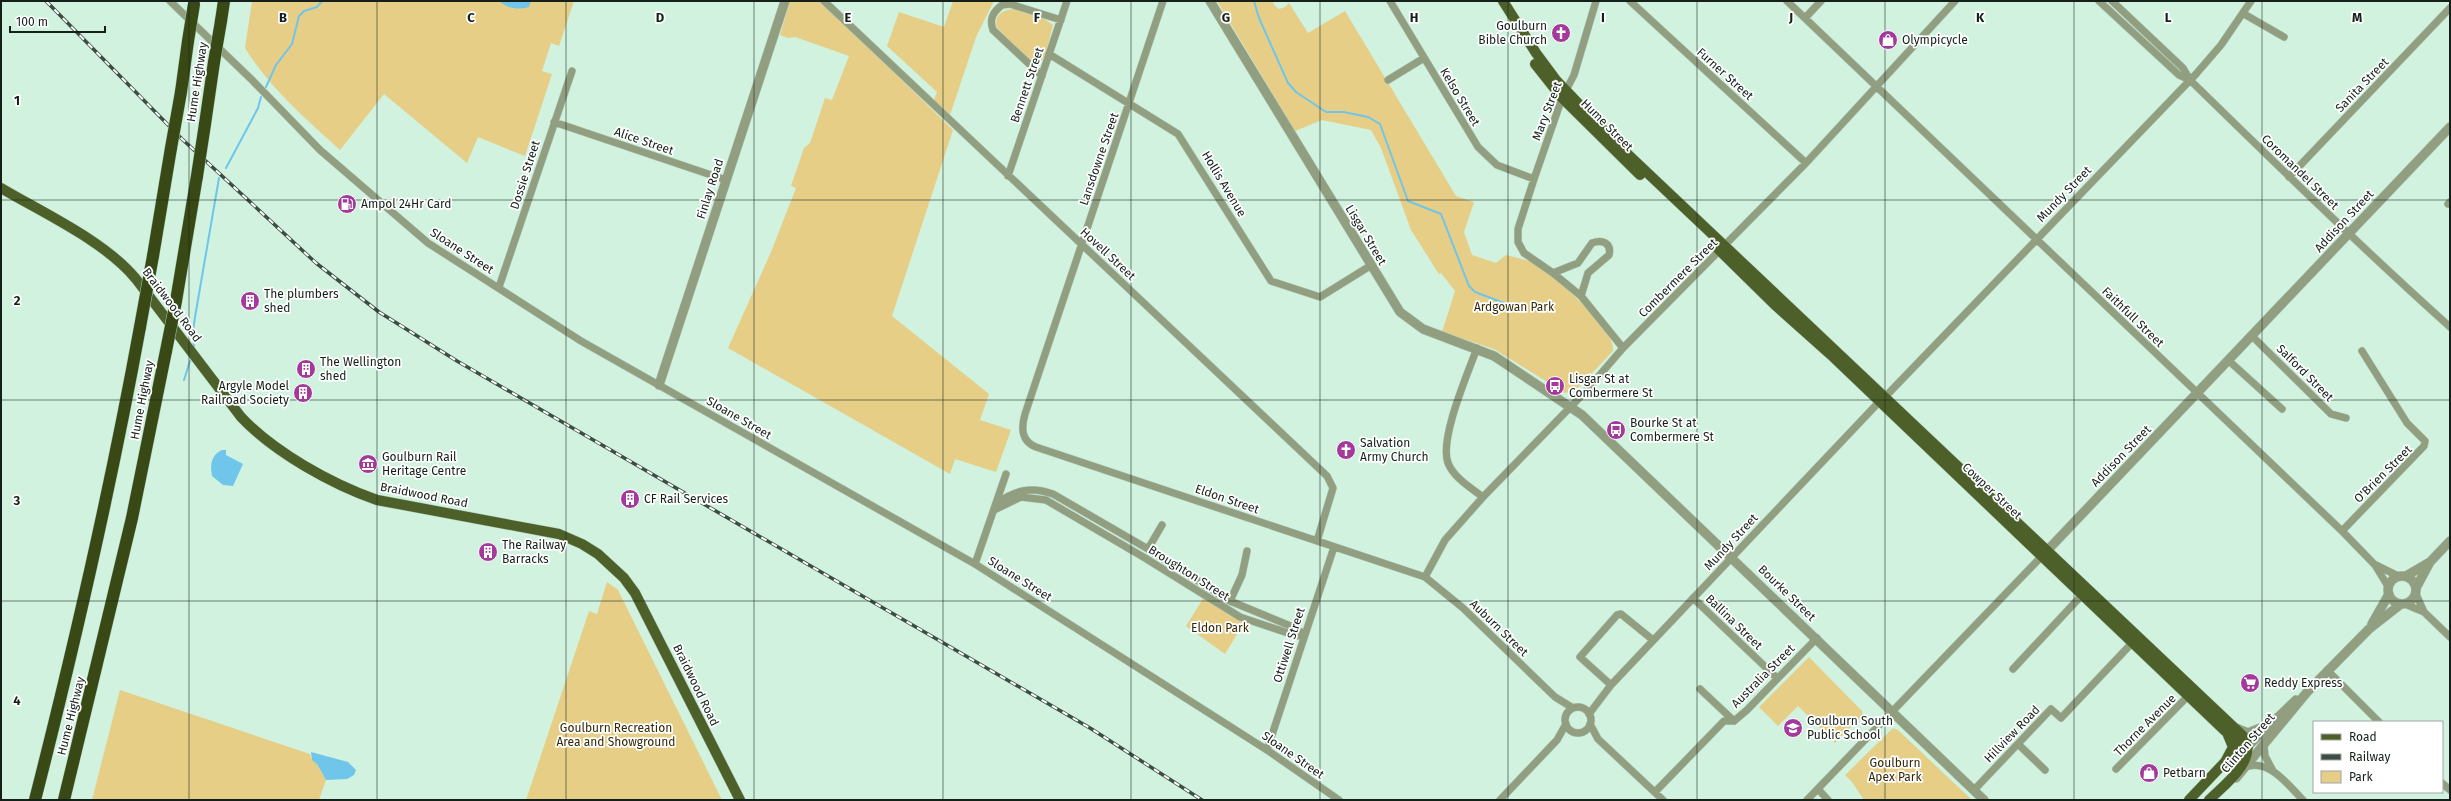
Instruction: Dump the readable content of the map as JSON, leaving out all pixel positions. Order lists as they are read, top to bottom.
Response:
{
  "streets": {
    "highway": ["Hume Highway"],
    "main road": [
      "Hume Street",
      "Braidwood Road",
      "Cowper Street",
      "Clinton Street"
    ],
    "street": [
      "Furner Street",
      "Bennett Street",
      "Sanita Street",
      "Kelso Street",
      "Mary Street",
      "Alice Street",
      "Lansdowne Street",
      "Coromandel Street",
      "Dossie Street",
      "Hollis Avenue",
      "Finlay Road",
      "Mundy Street",
      "Addison Street",
      "Lisgar Street",
      "Sloane Street",
      "Hovell Street",
      "Combermere Street",
      "Faithfull Street",
      "Salford Street",
      "O'Brien Street",
      "Eldon Street",
      "Broughton Street",
      "Bourke Street",
      "Ballina Street",
      "Auburn Street",
      "Ottiwell Street",
      "Australia Street",
      "Thorne Avenue",
      "Hillview Road"
    ]
  },
  "crossings": [
    ["Furner Street", "Combermere Street"],
    ["Bennett Street", "Hollis Avenue"],
    ["Bennett Street", "Hovell Street"],
    ["Sanita Street", "Coromandel Street"],
    ["Kelso Street", "Mary Street"],
    ["Mary Street", "Hume Street"],
    ["Hume Street", "Combermere Street"],
    ["Hume Street", "Cowper Street"],
    ["Alice Street", "Dossie Street"],
    ["Alice Street", "Finlay Road"],
    ["Lansdowne Street", "Hollis Avenue"],
    ["Lansdowne Street", "Hovell Street"],
    ["Lansdowne Street", "Eldon Street"],
    ["Coromandel Street", "Mundy Street"],
    ["Coromandel Street", "Addison Street"],
    ["Dossie Street", "Sloane Street"],
    ["Hollis Avenue", "Lisgar Street"],
    ["Finlay Road", "Sloane Street"],
    ["Mundy Street", "Faithfull Street"],
    ["Mundy Street", "Cowper Street"],
    ["Mundy Street", "Bourke Street"],
    ["Mundy Street", "Ballina Street"],
    ["Mundy Street", "Auburn Street"],
    ["Addison Street", "Faithfull Street"],
    ["Addison Street", "Salford Street"],
    ["Addison Street", "Cowper Street"],
    ["Addison Street", "Bourke Street"],
    ["Lisgar Street", "Combermere Street"],
    ["Lisgar Street", "Bourke Street"],
    ["Sloane Street", "Ottiwell Street"],
    ["Hovell Street", "Eldon Street"],
    ["Combermere Street", "Faithfull Street"],
    ["Combermere Street", "Cowper Street"],
    ["Combermere Street", "Eldon Street"],
    ["Combermere Street", "Bourke Street"],
    ["Combermere Street", "Auburn Street"],
    ["Faithfull Street", "O'Brien Street"],
    ["Faithfull Street", "Clinton Street"],
    ["Cowper Street", "Thorne Avenue"],
    ["Cowper Street", "Hillview Road"],
    ["Cowper Street", "Clinton Street"],
    ["Eldon Street", "Auburn Street"],
    ["Eldon Street", "Ottiwell Street"],
    ["Broughton Street", "Ottiwell Street"],
    ["Bourke Street", "Australia Street"],
    ["Bourke Street", "Hillview Road"],
    ["Ballina Street", "Australia Street"]
  ],
  "parks": [
    "Ardgowan Park",
    "Eldon Park",
    "Goulburn Recreation Area and Showground",
    "Goulburn Apex Park"
  ],
  "places": {
    "church": ["Goulburn Bible Church", "Salvation Army Church"],
    "shop": ["Olympicycle", "Petbarn"],
    "fuel station": ["Ampol 24Hr Card"],
    "building": [
      "The plumbers shed",
      "The Wellington shed",
      "Argyle Model Railroad Society",
      "CF Rail Services",
      "The Railway Barracks"
    ],
    "bus stop": ["Lisgar St at Combermere St", "Bourke St at Combermere St"],
    "museum": ["Goulburn Rail Heritage Centre"],
    "supermarket": ["Reddy Express"],
    "school or university": ["Goulburn South Public School"]
  },
  "legend": ["Road", "Railway", "Park"],
  "scale_bar": "100 m",
  "grid": {
    "columns": [
      "B",
      "C",
      "D",
      "E",
      "F",
      "G",
      "H",
      "I",
      "J",
      "K",
      "L",
      "M"
    ],
    "rows": [
      "1",
      "2",
      "3",
      "4"
    ]
  }
}
